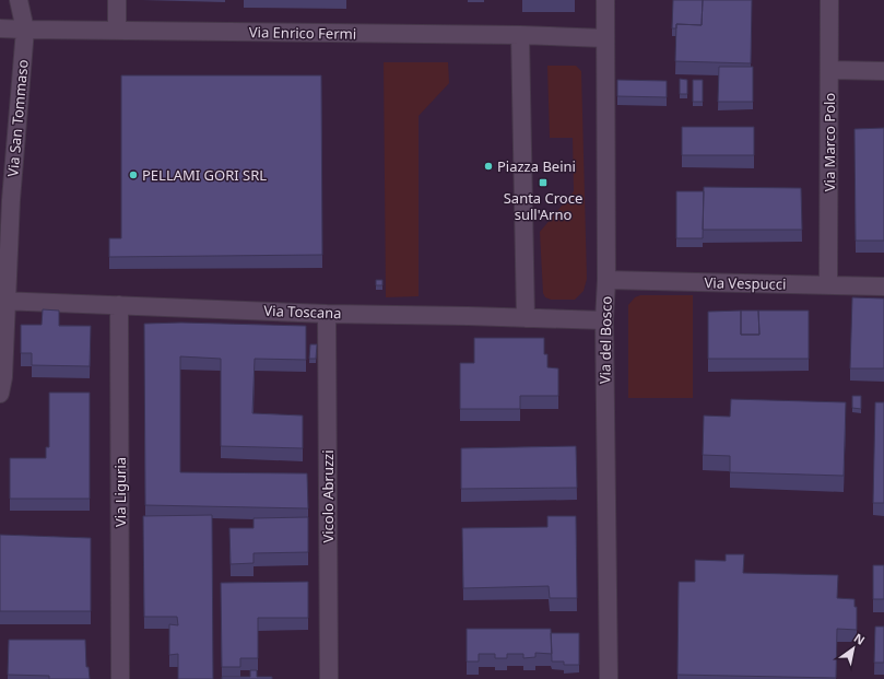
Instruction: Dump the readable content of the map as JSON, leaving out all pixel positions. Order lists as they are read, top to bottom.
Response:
{
  "streets": {
    "street": [
      "Via Enrico Fermi",
      "Via San Tommaso",
      "Via Marco Polo",
      "Via Vespucci",
      "Via Toscana",
      "Via del Bosco",
      "Via Liguria",
      "Vicolo Abruzzi"
    ]
  },
  "crossings": [
    ["Via Enrico Fermi", "Via San Tommaso"],
    ["Via Enrico Fermi", "Via del Bosco"],
    ["Via San Tommaso", "Via Toscana"],
    ["Via Marco Polo", "Via Vespucci"],
    ["Via Vespucci", "Via del Bosco"],
    ["Via Toscana", "Via del Bosco"],
    ["Via Toscana", "Via Liguria"],
    ["Via Toscana", "Vicolo Abruzzi"]
  ],
  "places": {
    "other": ["Piazza Beini", "PELLAMI GORI SRL"],
    "transit": ["Santa Croce sull'Arno"]
  },
  "north": "top right"
}
